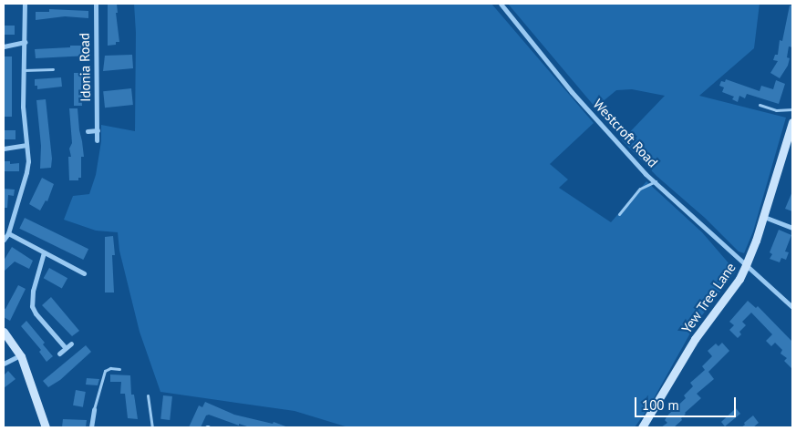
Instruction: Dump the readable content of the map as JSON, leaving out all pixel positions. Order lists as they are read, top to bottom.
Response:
{
  "streets": {
    "street": ["Idonia Road", "Westcroft Road", "Yew Tree Lane"]
  },
  "crossings": [
    ["Westcroft Road", "Yew Tree Lane"]
  ],
  "scale_bar": "100 m"
}
